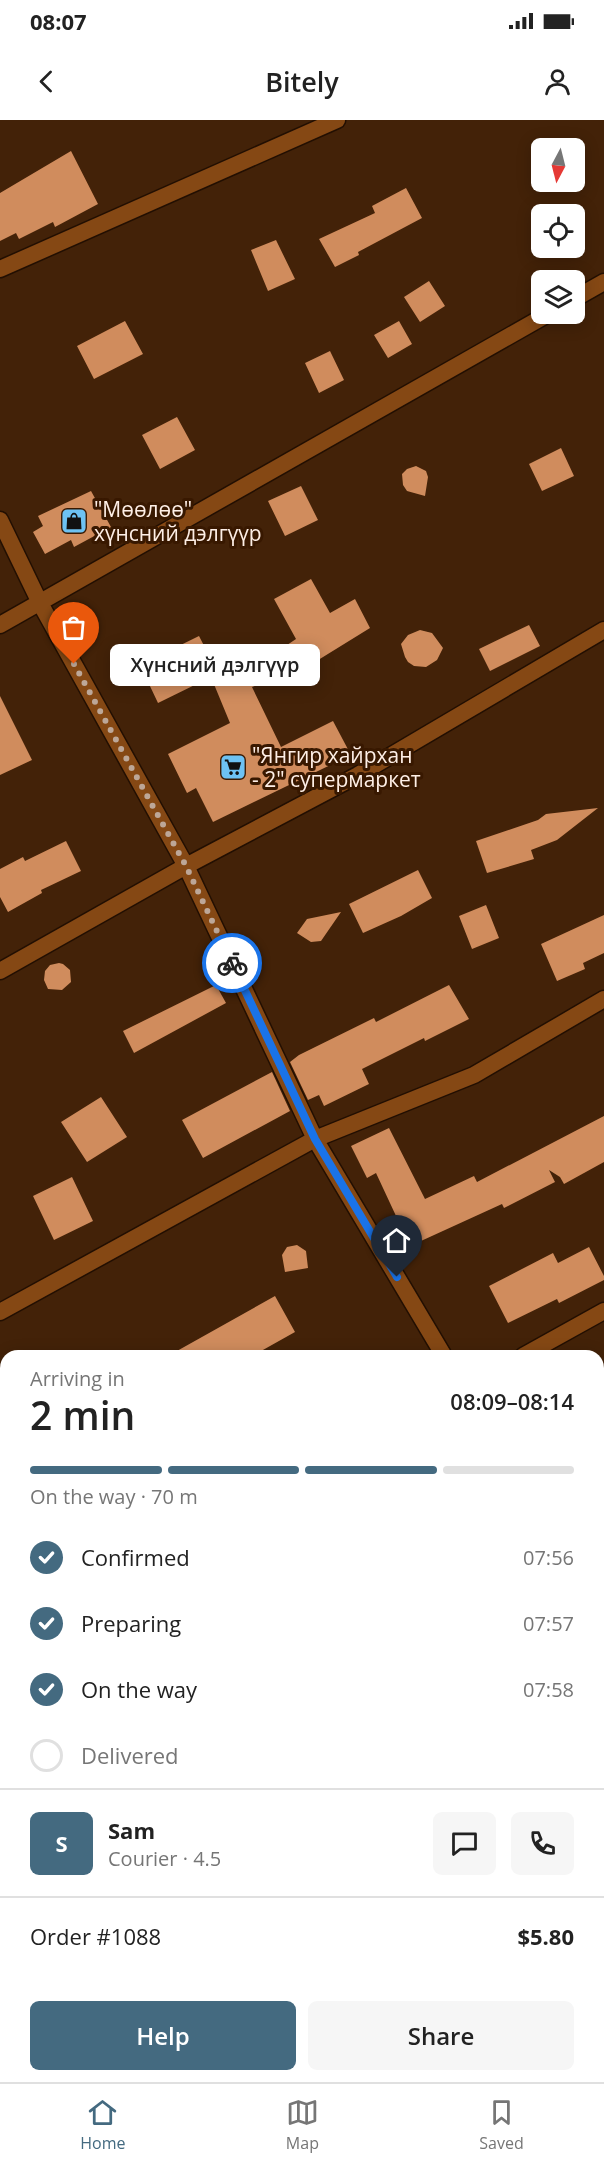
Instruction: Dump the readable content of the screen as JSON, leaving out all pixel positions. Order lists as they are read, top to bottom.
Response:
{
  "places": {
    "shop": ["\"Мөөлөө\" хүнсний дэлгүүр"],
    "other": ["Хүнсний дэлгүүр"],
    "supermarket": ["\"Янгир хайрхан - 2\" супермаркет"]
  },
  "north": "bottom",
  "page": {
    "status": "08:07",
    "header": "Bitely",
    "bubble": "Хүнсний дэлгүүр",
    "heading": ["2 min", "Arriving in", "08:09–08:14"],
    "panel": [
      "Sam",
      "Courier · 4.5",
      "Order #1088",
      "$5.80"
    ],
    "bar": "On the way · 70 m",
    "list": [
      ["Confirmed", "07:56"],
      ["Preparing", "07:57"],
      ["On the way", "07:58"],
      "Delivered"
    ],
    "round": "S",
    "buttons": ["Help", "Share"],
    "tabs": ["Home", "Map", "Saved"]
  }
}
